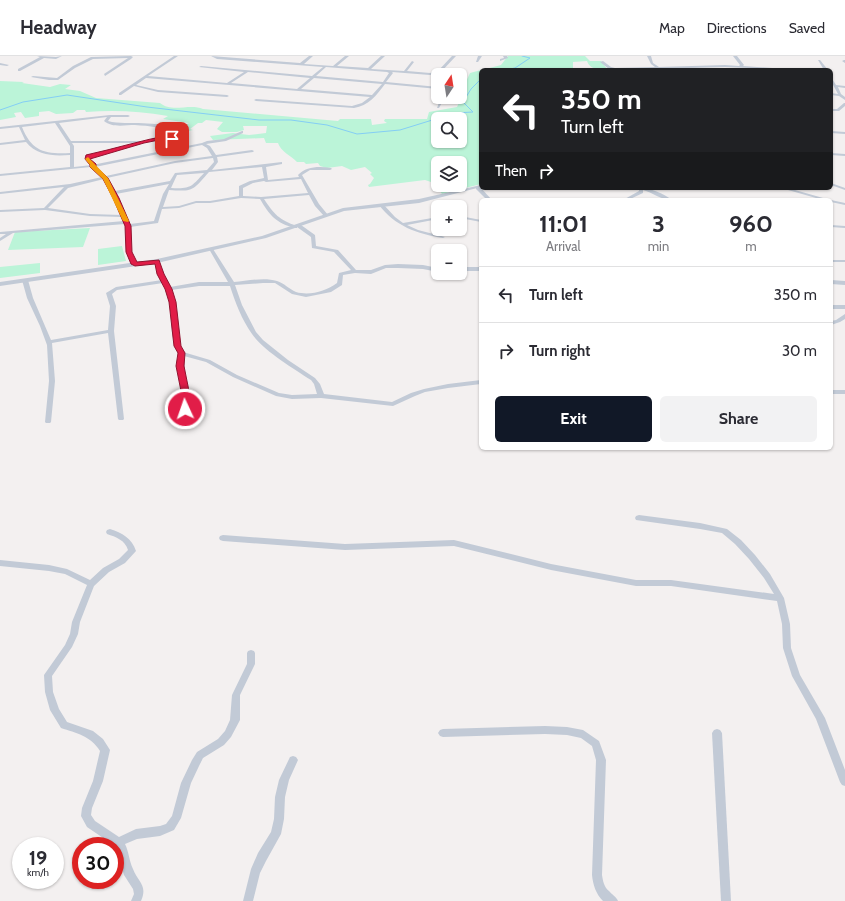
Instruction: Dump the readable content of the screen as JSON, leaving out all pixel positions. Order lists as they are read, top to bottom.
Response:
{
  "north": "top",
  "page": {
    "header": "Headway",
    "nav": ["Map", "Directions", "Saved"],
    "map_buttons": ["+", "−"],
    "turn": ["350 m", "Turn left"],
    "then": "Then",
    "eta": [
      "11:01",
      "Arrival",
      "3",
      "min",
      "960",
      "m"
    ],
    "list": [
      {
        "name": "Turn left",
        "value": "350 m"
      },
      {
        "name": "Turn right",
        "value": "30 m"
      }
    ],
    "buttons": ["Exit", "Share"],
    "speed": "19 km/h",
    "limit": "30"
  }
}
